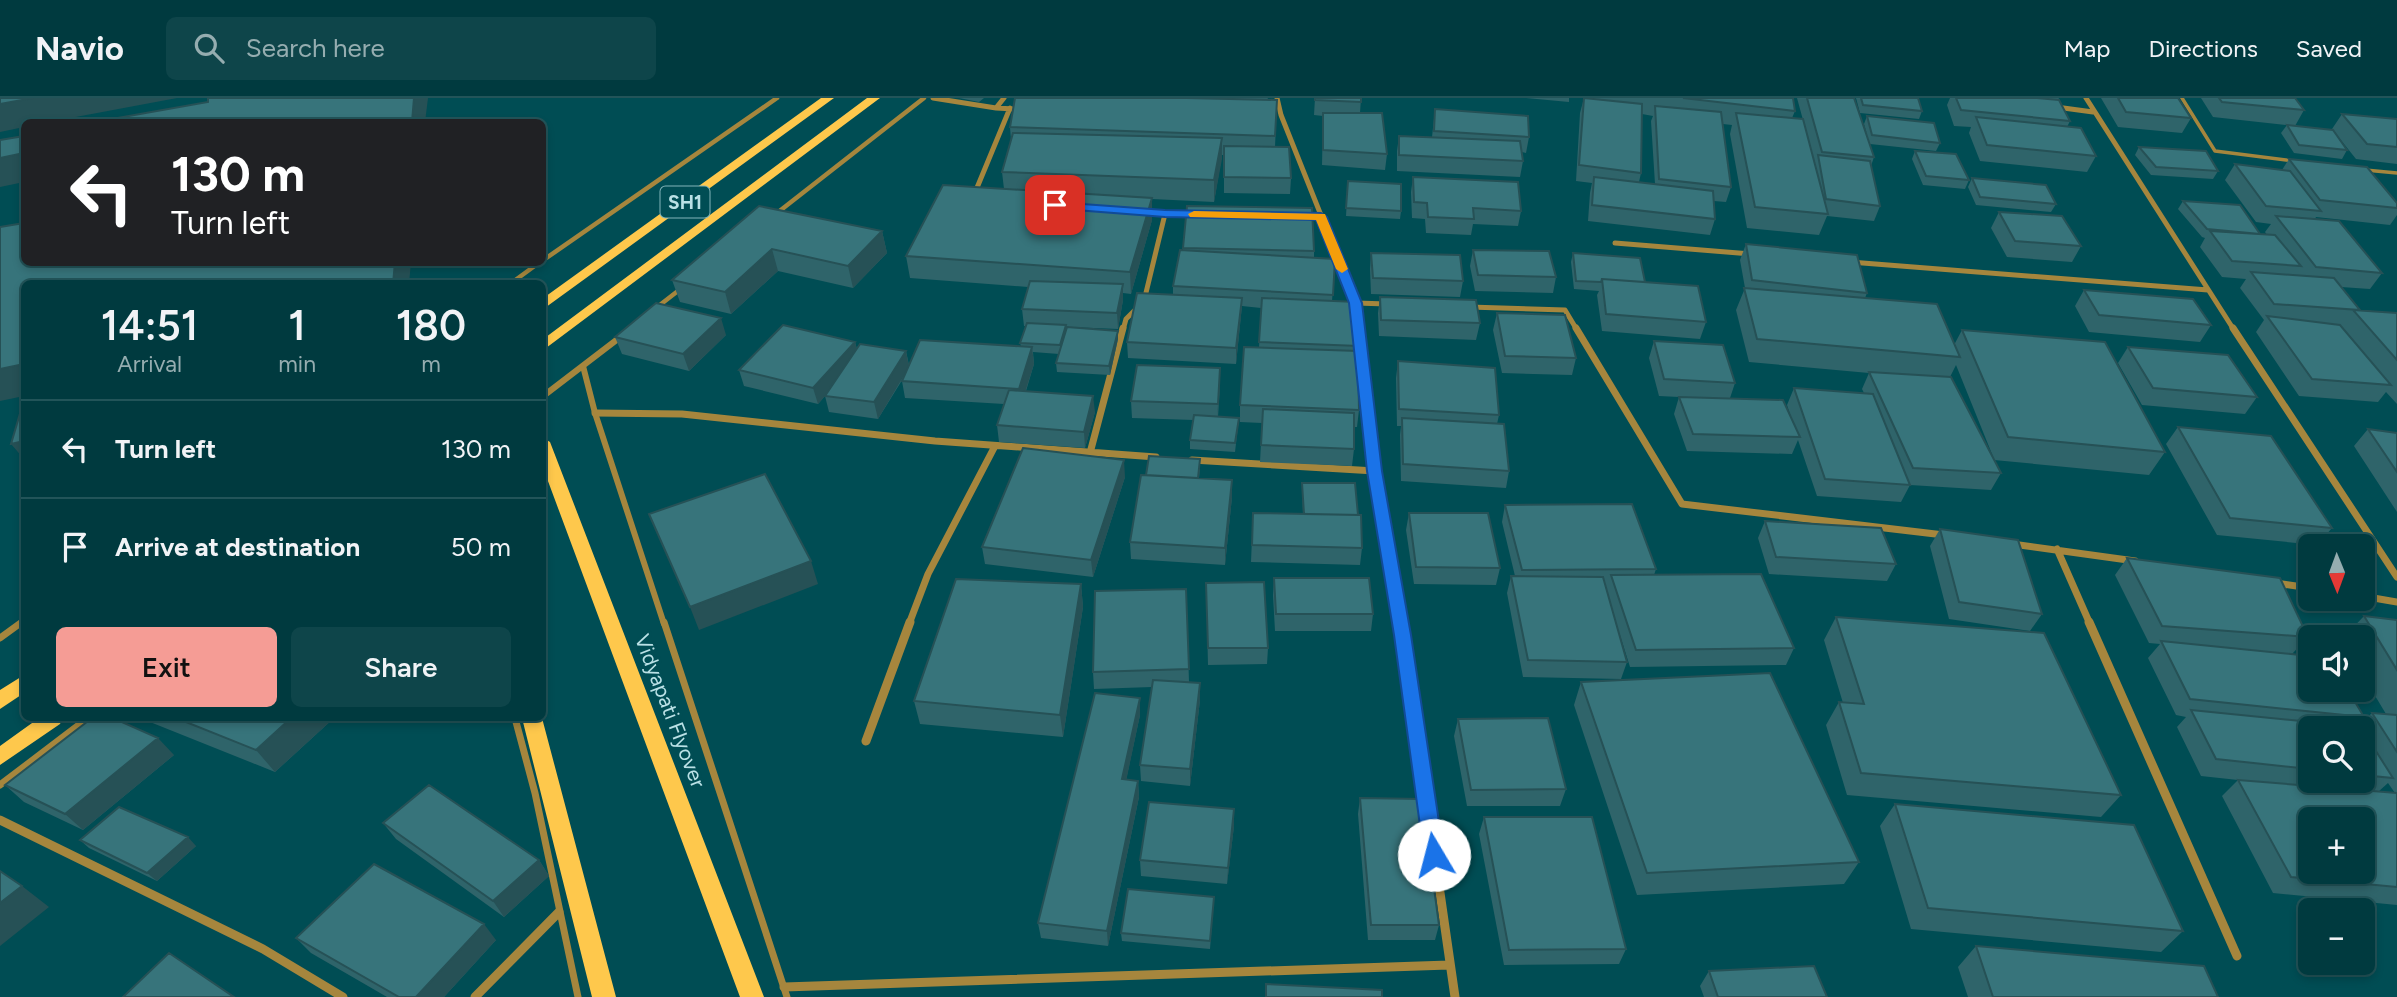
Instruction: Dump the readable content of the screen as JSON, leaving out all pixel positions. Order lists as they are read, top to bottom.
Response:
{
  "streets": {
    "main road": ["SH1", "Vidyapati Flyover"]
  },
  "north": "bottom",
  "page": {
    "header": "Navio",
    "search": "Search here",
    "nav": ["Map", "Directions", "Saved"],
    "turn": ["130 m", "Turn left"],
    "eta": [
      "14:51",
      "Arrival",
      "1",
      "min",
      "180",
      "m"
    ],
    "list": [
      {
        "name": "Turn left",
        "value": "130 m"
      },
      {
        "name": "Arrive at destination",
        "value": "50 m"
      }
    ],
    "map_buttons": ["+", "−"],
    "buttons": ["Exit", "Share"]
  }
}
